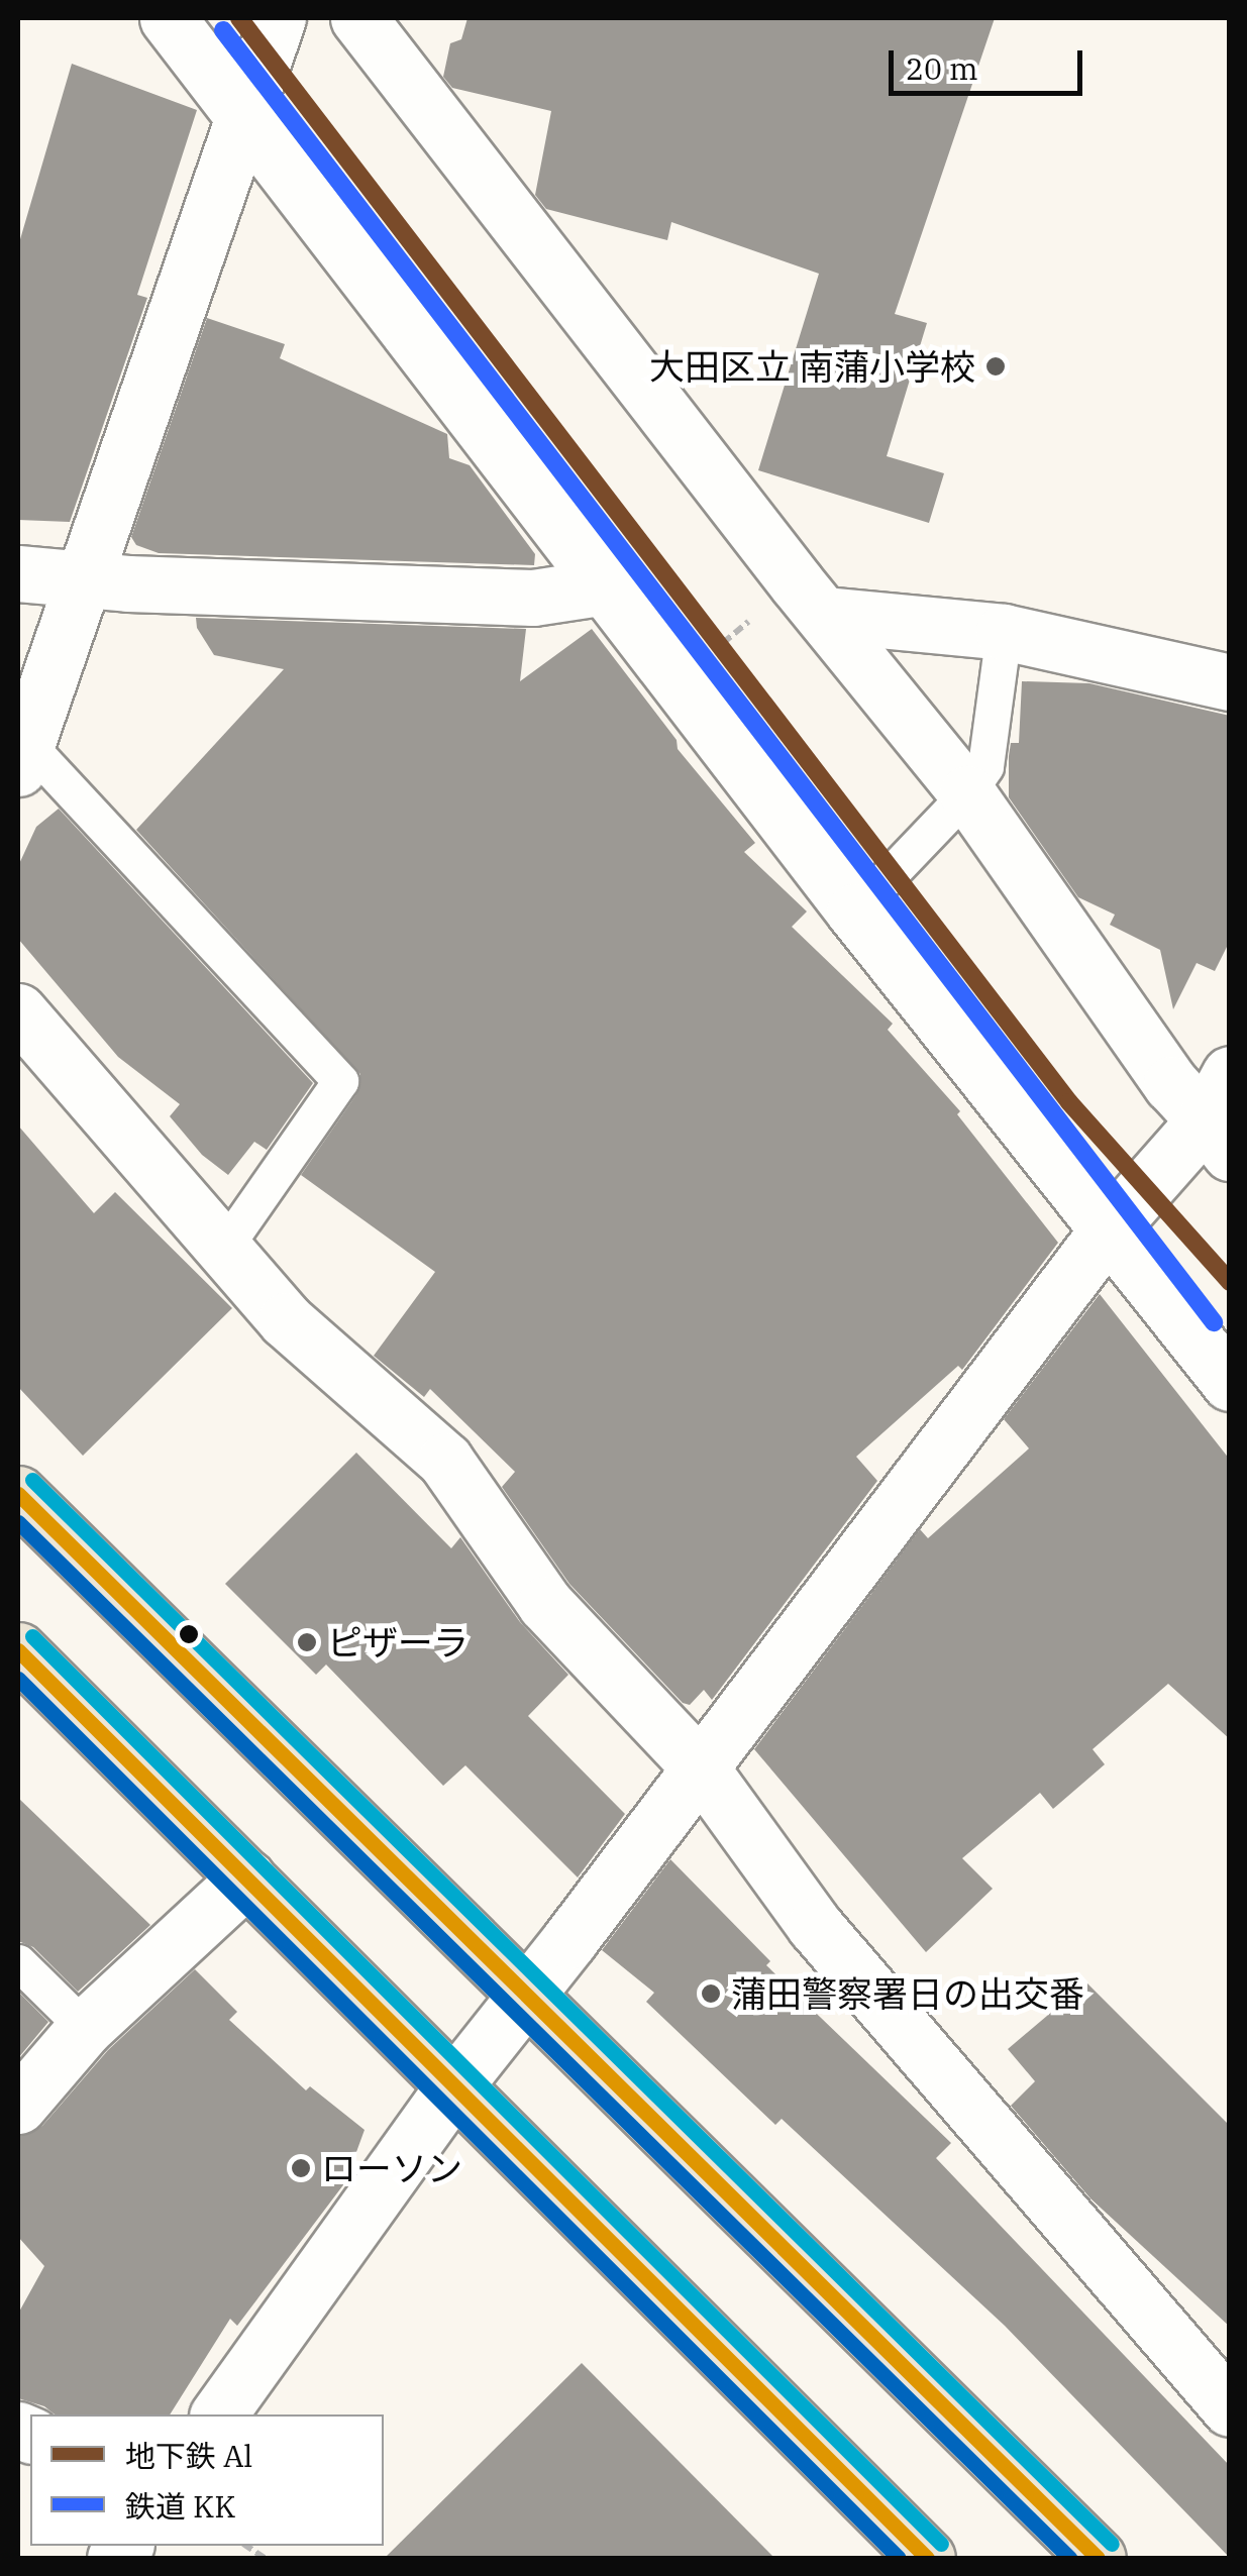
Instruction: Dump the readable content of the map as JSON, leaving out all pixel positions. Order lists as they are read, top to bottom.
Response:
{
  "places": [
    "大田区立 南蒲小学校",
    "ピザーラ",
    "蒲田警察署日の出交番",
    "ローソン"
  ],
  "lines": ["metro line Al", "rail line KK"],
  "legend": ["地下鉄 Al", "鉄道 KK"],
  "scale_bar": "20 m"
}
